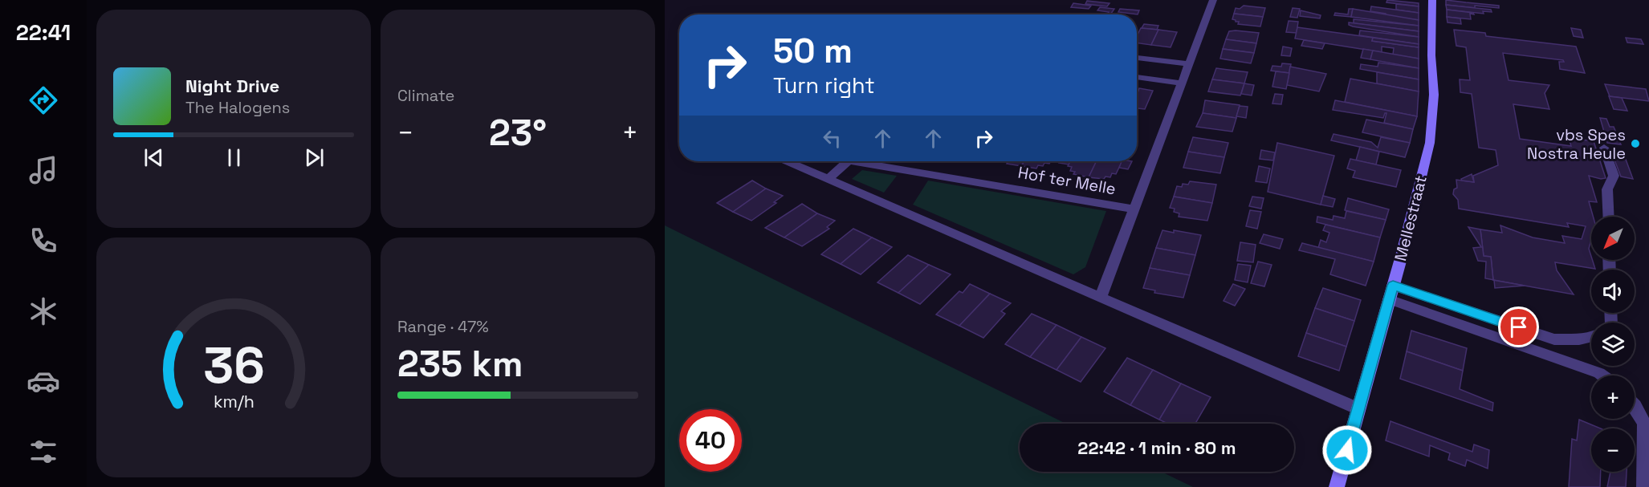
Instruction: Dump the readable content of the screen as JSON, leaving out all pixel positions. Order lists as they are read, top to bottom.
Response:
{
  "streets": {
    "street": ["Hof ter Melle", "Mellestraat"]
  },
  "places": ["vbs Spes Nostra Heule"],
  "north": "bottom left",
  "page": {
    "tabs": "22:41",
    "tile": [
      "Climate",
      ["Range · 47%", "235 km"]
    ],
    "turn": ["50 m", "Turn right"],
    "song": ["Night Drive", "The Halogens"],
    "heat": ["−", "23°", "+"],
    "map_buttons": ["+", "−"],
    "limit": "40",
    "trip": "22:42 · 1 min · 80 m",
    "gauge": ["36", "km/h"]
  }
}
